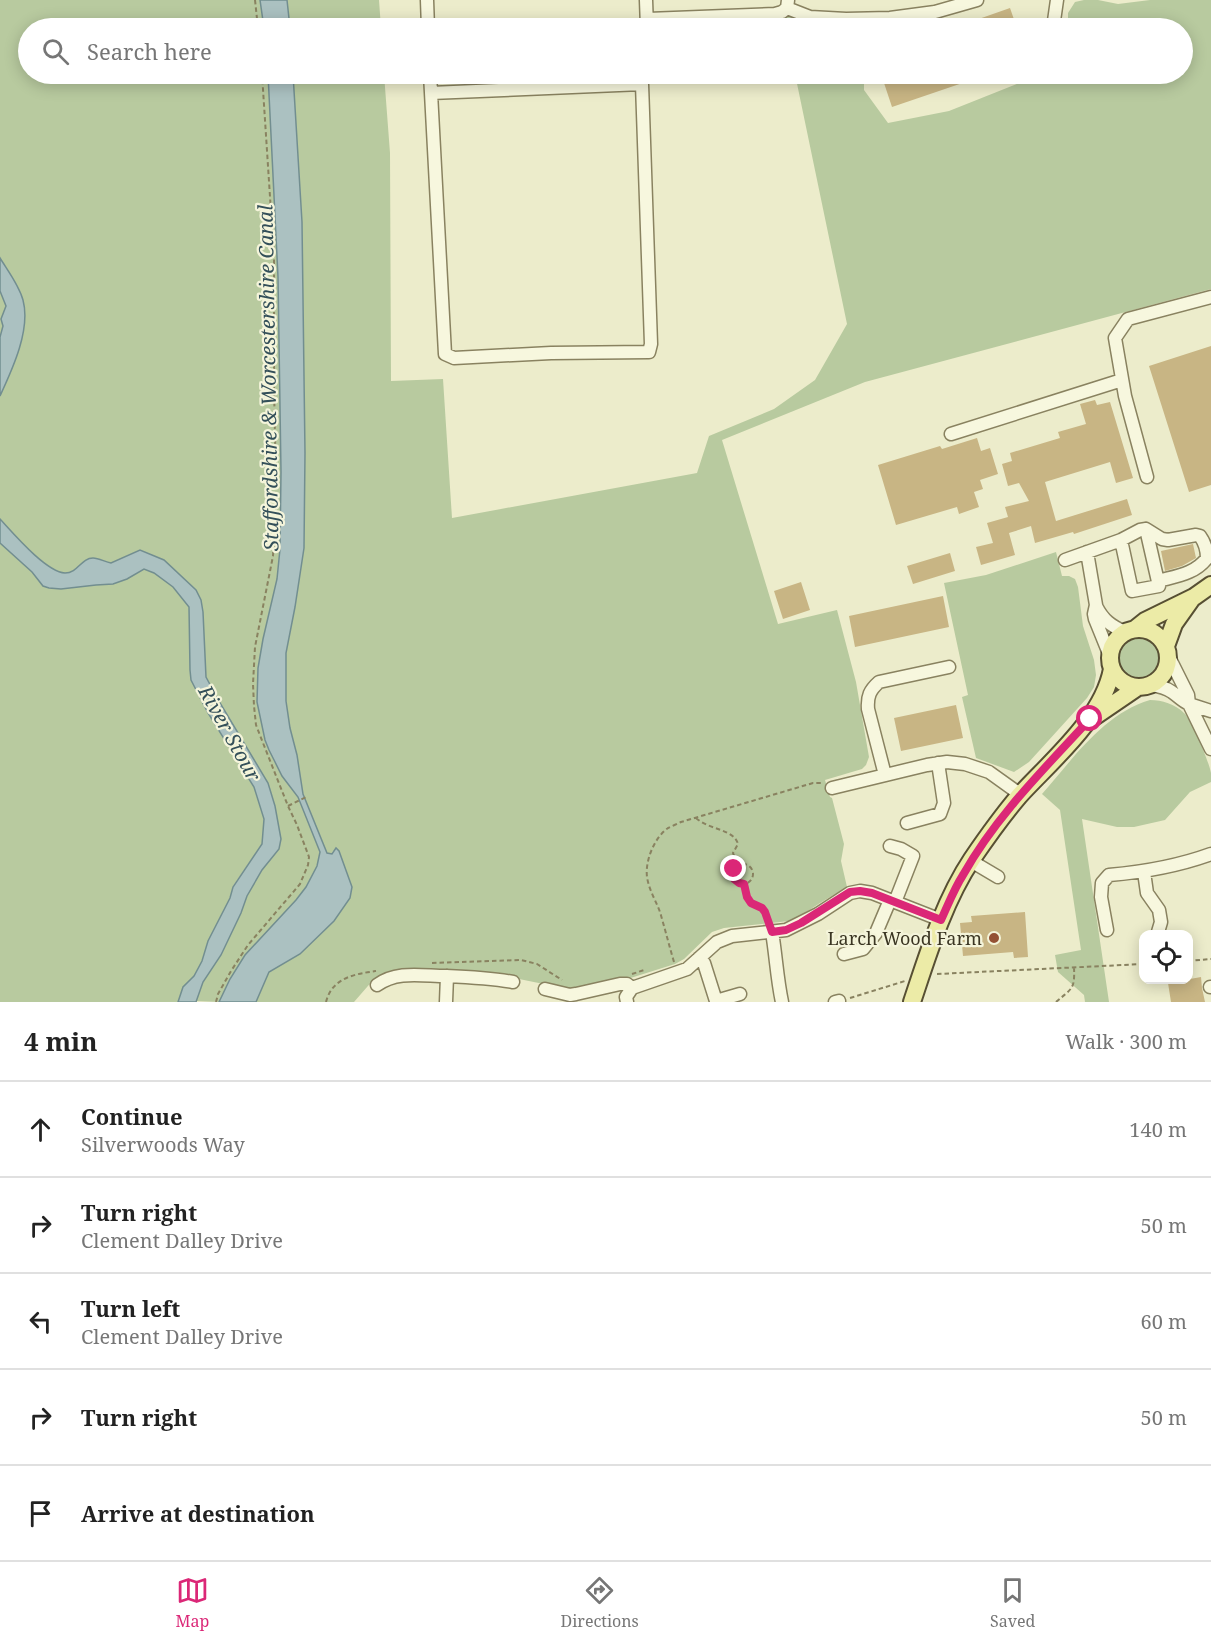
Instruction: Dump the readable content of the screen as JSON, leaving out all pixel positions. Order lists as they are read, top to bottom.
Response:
{
  "water": ["Staffordshire & Worcestershire Canal", "River Stour"],
  "places": ["Larch Wood Farm"],
  "page": {
    "search": "Search here",
    "heading": ["4 min", "Walk · 300 m"],
    "list": [
      ["Continue", "Silverwoods Way", "140 m"],
      ["Turn right", "Clement Dalley Drive", "50 m"],
      ["Turn left", "Clement Dalley Drive", "60 m"],
      ["Turn right", "50 m"],
      "Arrive at destination"
    ],
    "nav": ["Map", "Directions", "Saved"]
  }
}
